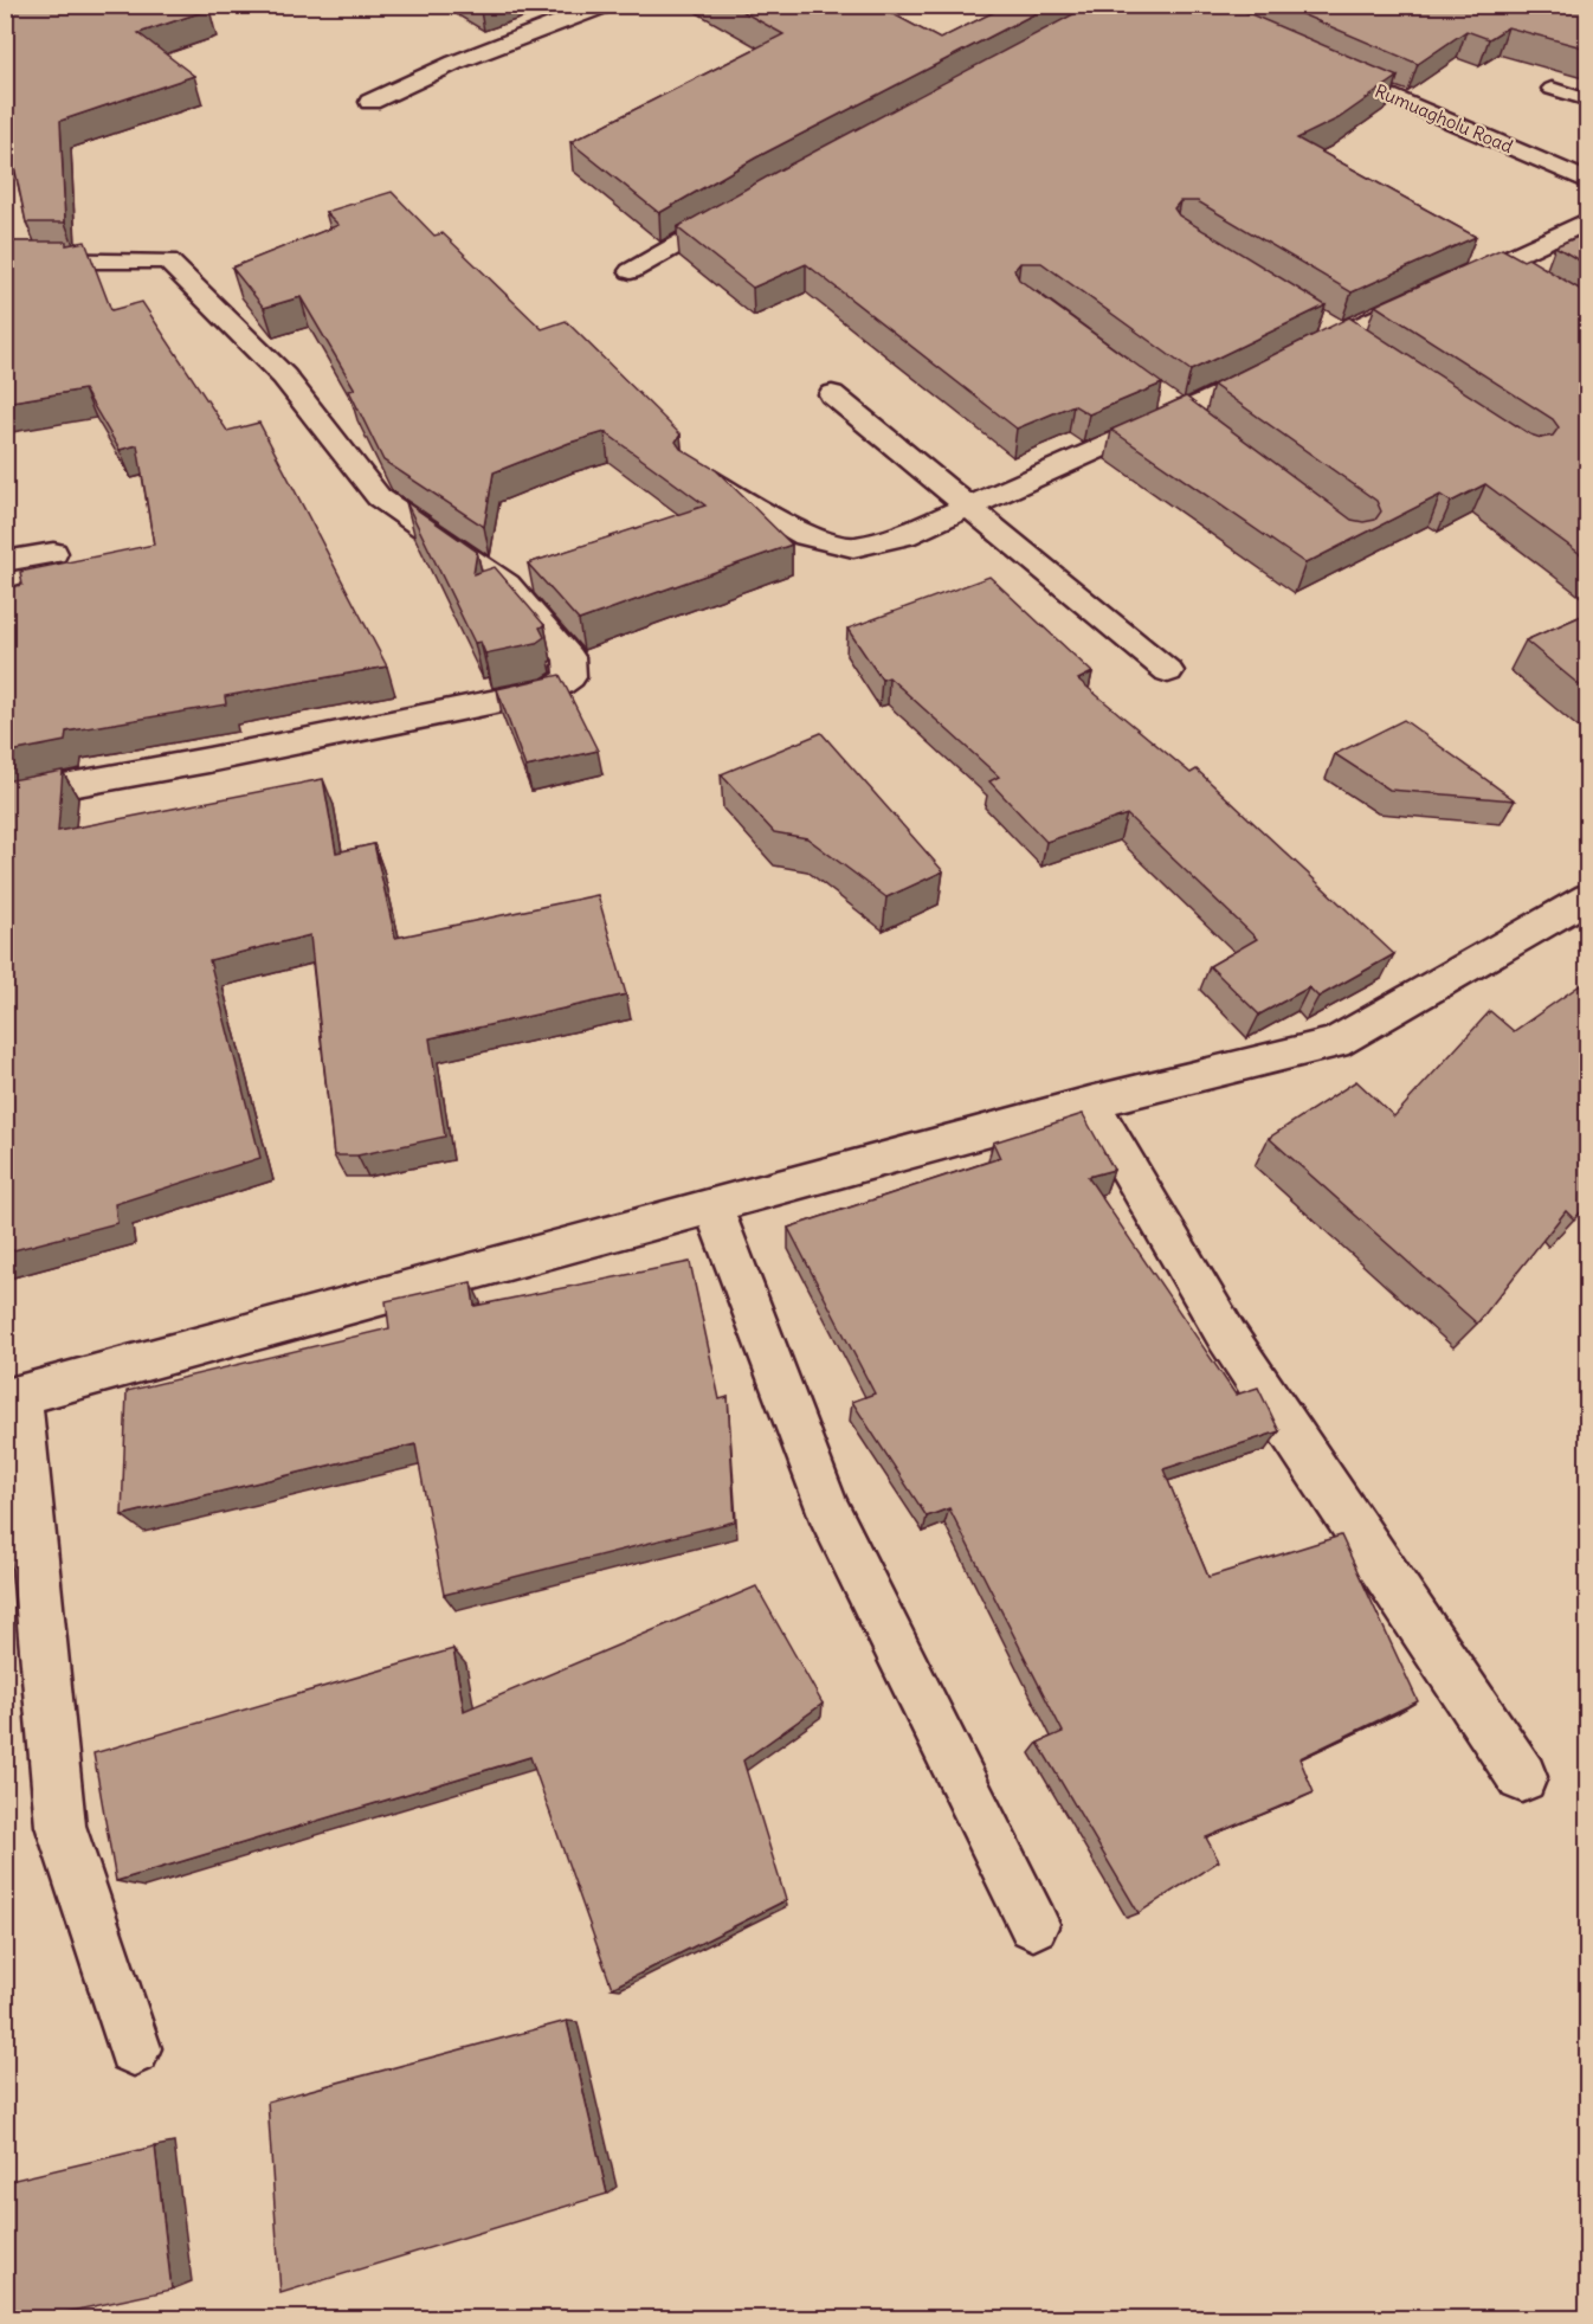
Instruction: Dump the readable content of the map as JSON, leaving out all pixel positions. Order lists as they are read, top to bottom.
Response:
{
  "streets": {
    "street": ["Rumuagholu Road"]
  }
}
